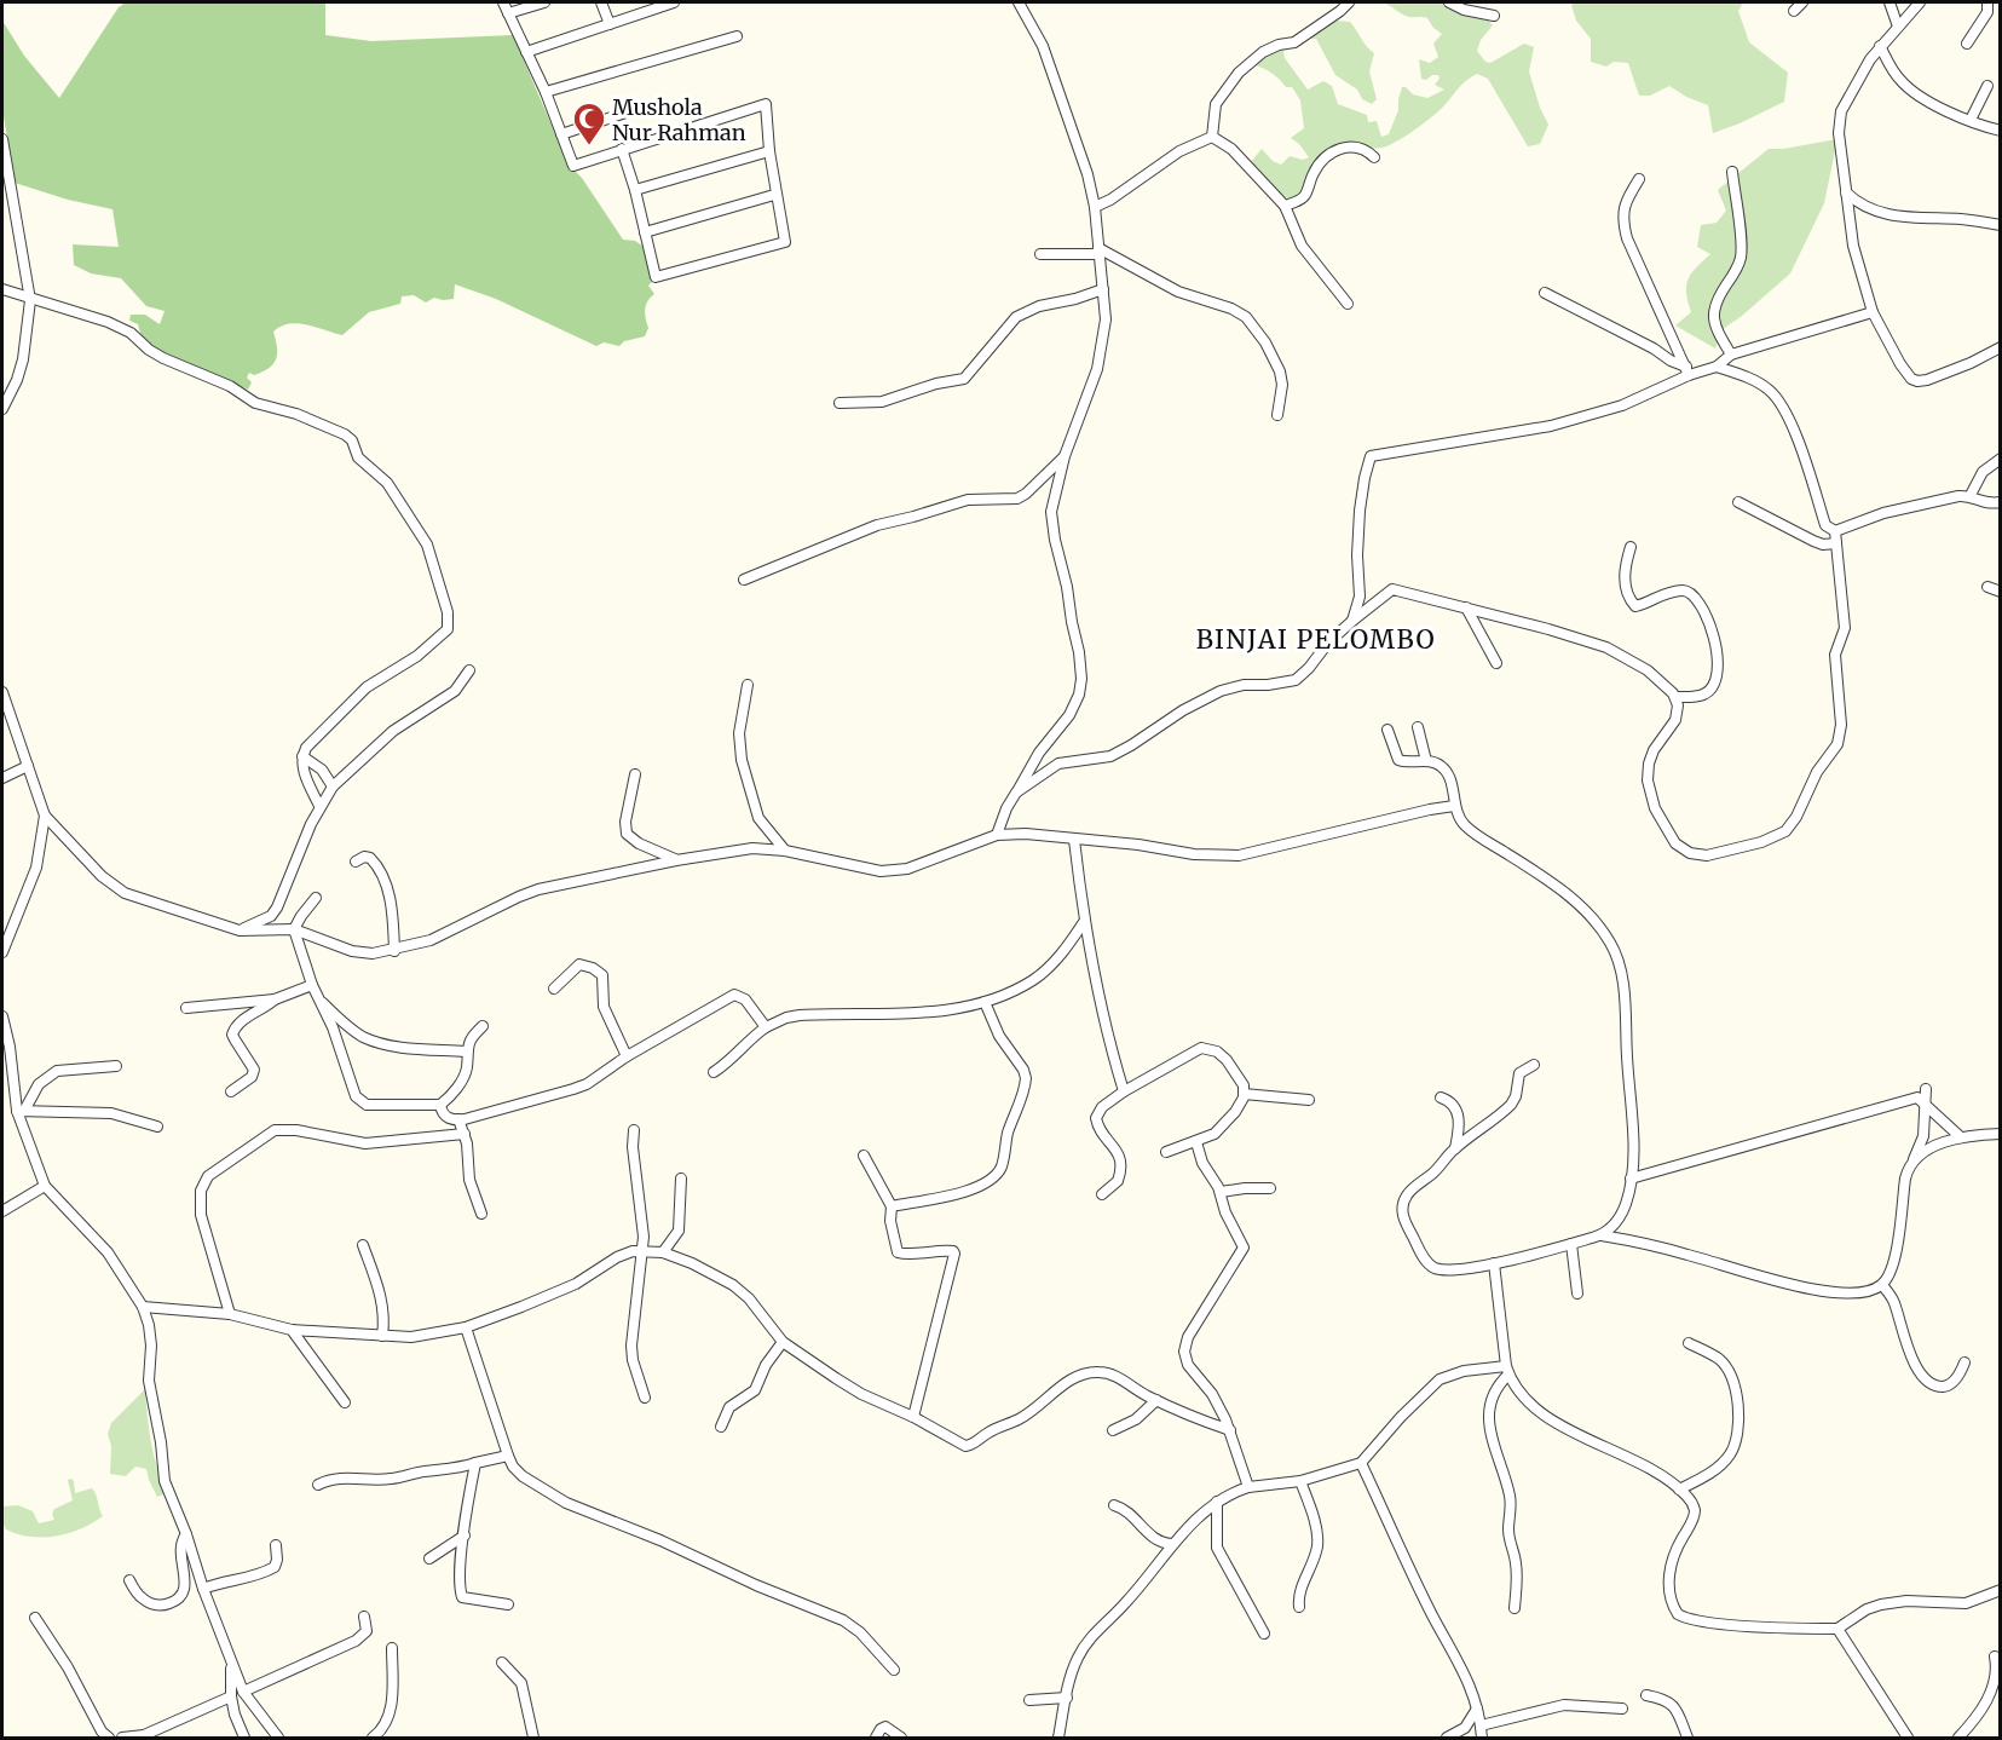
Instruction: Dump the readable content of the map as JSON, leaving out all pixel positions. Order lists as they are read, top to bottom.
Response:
{
  "districts": ["BINJAI PELOMBO"],
  "places": {
    "mosque": ["Mushola Nur Rahman"]
  }
}
